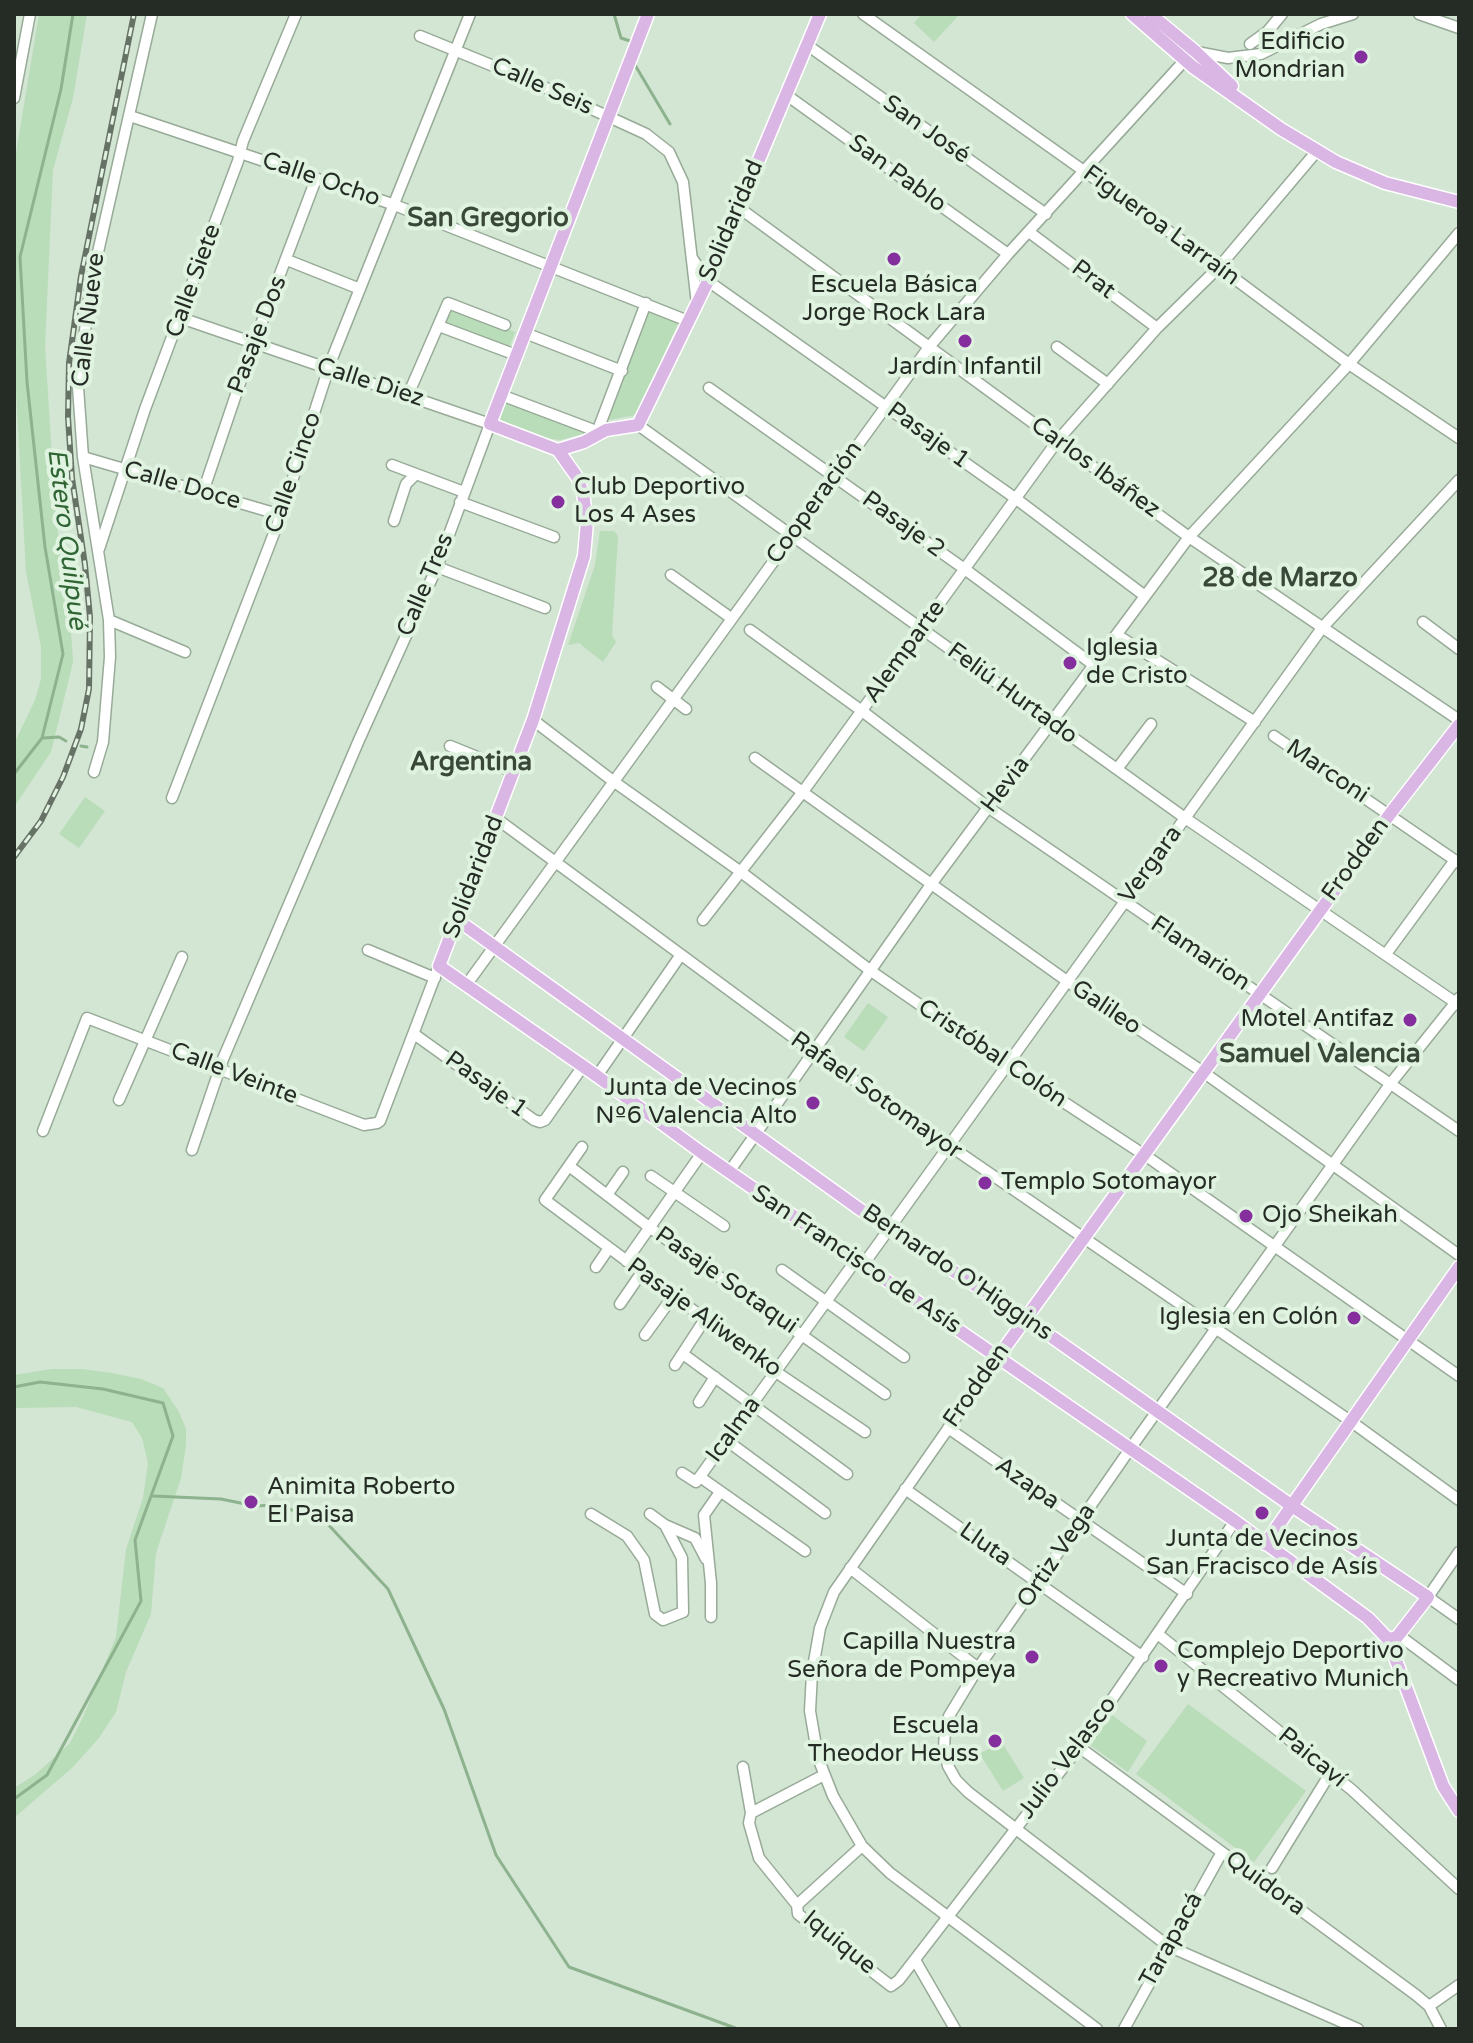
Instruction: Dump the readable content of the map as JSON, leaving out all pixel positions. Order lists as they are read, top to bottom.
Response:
{
  "streets": {
    "main road": [
      "Solidaridad",
      "Calle Diez",
      "Calle Tres",
      "Frodden",
      "San Francisco de Asís",
      "Bernardo O'Higgins"
    ],
    "street": [
      "Calle Seis",
      "San José",
      "San Pablo",
      "Calle Ocho",
      "Figueroa Larraín",
      "Prat",
      "Calle Siete",
      "Calle Nueve",
      "Pasaje Dos",
      "Pasaje 1",
      "Carlos Ibáñez",
      "Calle Cinco",
      "Calle Doce",
      "Cooperación",
      "Pasaje 2",
      "Alemparte",
      "Feliú Hurtado",
      "Marconi",
      "Hevia",
      "Vergara",
      "Flamarion",
      "Galileo",
      "Cristóbal Colón",
      "Calle Veinte",
      "Rafael Sotomayor",
      "Pasaje Sotaqui",
      "Pasaje Aliwenko",
      "Icalma",
      "Azapa",
      "Lluta",
      "Ortiz Vega",
      "Julio Velasco",
      "Paicaví",
      "Quidora",
      "Tarapacá",
      "Iquique"
    ]
  },
  "crossings": [
    ["Calle Seis", "Calle Cinco"],
    ["Calle Seis", "Calle Tres"],
    ["San José", "Solidaridad"],
    ["San José", "Cooperación"],
    ["San Pablo", "Solidaridad"],
    ["San Pablo", "Cooperación"],
    ["Calle Ocho", "Solidaridad"],
    ["Calle Ocho", "Calle Siete"],
    ["Calle Ocho", "Calle Nueve"],
    ["Calle Ocho", "Pasaje Dos"],
    ["Calle Ocho", "Calle Cinco"],
    ["Calle Ocho", "Calle Tres"],
    ["Solidaridad", "Calle Diez"],
    ["Solidaridad", "Pasaje 1"],
    ["Solidaridad", "Carlos Ibáñez"],
    ["Solidaridad", "Feliú Hurtado"],
    ["Solidaridad", "Cristóbal Colón"],
    ["Solidaridad", "Calle Veinte"],
    ["Solidaridad", "Rafael Sotomayor"],
    ["Solidaridad", "San Francisco de Asís"],
    ["Solidaridad", "Bernardo O'Higgins"],
    ["Figueroa Larraín", "Cooperación"],
    ["Figueroa Larraín", "Alemparte"],
    ["Figueroa Larraín", "Hevia"],
    ["Prat", "Cooperación"],
    ["Prat", "Alemparte"],
    ["Calle Siete", "Calle Nueve"],
    ["Calle Siete", "Calle Diez"],
    ["Calle Siete", "Calle Doce"],
    ["Calle Nueve", "Calle Doce"],
    ["Pasaje Dos", "Calle Diez"],
    ["Pasaje Dos", "Calle Doce"],
    ["Calle Diez", "Calle Cinco"],
    ["Calle Diez", "Calle Tres"],
    ["Pasaje 1", "Cooperación"],
    ["Pasaje 1", "Alemparte"],
    ["Pasaje 1", "Hevia"],
    ["Pasaje 1", "San Francisco de Asís"],
    ["Carlos Ibáñez", "Cooperación"],
    ["Carlos Ibáñez", "Alemparte"],
    ["Carlos Ibáñez", "Hevia"],
    ["Carlos Ibáñez", "Frodden"],
    ["Carlos Ibáñez", "Vergara"],
    ["Calle Cinco", "Calle Doce"],
    ["Cooperación", "Pasaje 2"],
    ["Cooperación", "Feliú Hurtado"],
    ["Cooperación", "Cristóbal Colón"],
    ["Cooperación", "Rafael Sotomayor"],
    ["Cooperación", "San Francisco de Asís"],
    ["Cooperación", "Bernardo O'Higgins"],
    ["Pasaje 2", "Alemparte"],
    ["Pasaje 2", "Hevia"],
    ["Calle Tres", "Calle Veinte"],
    ["Alemparte", "Feliú Hurtado"],
    ["Alemparte", "Flamarion"],
    ["Alemparte", "Galileo"],
    ["Alemparte", "Cristóbal Colón"],
    ["Feliú Hurtado", "Hevia"],
    ["Feliú Hurtado", "Frodden"],
    ["Feliú Hurtado", "Vergara"],
    ["Feliú Hurtado", "Ortiz Vega"],
    ["Marconi", "Frodden"],
    ["Hevia", "Flamarion"],
    ["Hevia", "Galileo"],
    ["Hevia", "Cristóbal Colón"],
    ["Hevia", "Rafael Sotomayor"],
    ["Hevia", "San Francisco de Asís"],
    ["Hevia", "Bernardo O'Higgins"],
    ["Frodden", "Flamarion"],
    ["Frodden", "Galileo"],
    ["Frodden", "Cristóbal Colón"],
    ["Frodden", "Rafael Sotomayor"],
    ["Frodden", "San Francisco de Asís"],
    ["Frodden", "Bernardo O'Higgins"],
    ["Frodden", "Azapa"],
    ["Frodden", "Lluta"],
    ["Frodden", "Julio Velasco"],
    ["Vergara", "Flamarion"],
    ["Vergara", "Galileo"],
    ["Vergara", "Cristóbal Colón"],
    ["Vergara", "Rafael Sotomayor"],
    ["Vergara", "San Francisco de Asís"],
    ["Vergara", "Bernardo O'Higgins"],
    ["Vergara", "Icalma"],
    ["Flamarion", "Ortiz Vega"],
    ["Galileo", "Ortiz Vega"],
    ["Cristóbal Colón", "Ortiz Vega"],
    ["Rafael Sotomayor", "Ortiz Vega"],
    ["San Francisco de Asís", "Icalma"],
    ["San Francisco de Asís", "Ortiz Vega"],
    ["San Francisco de Asís", "Julio Velasco"],
    ["Bernardo O'Higgins", "Ortiz Vega"],
    ["Pasaje Sotaqui", "Pasaje Aliwenko"],
    ["Pasaje Sotaqui", "Icalma"],
    ["Pasaje Aliwenko", "Icalma"],
    ["Azapa", "Ortiz Vega"],
    ["Azapa", "Julio Velasco"],
    ["Lluta", "Ortiz Vega"],
    ["Lluta", "Julio Velasco"],
    ["Ortiz Vega", "Julio Velasco"],
    ["Ortiz Vega", "Tarapacá"],
    ["Julio Velasco", "Paicaví"],
    ["Julio Velasco", "Quidora"],
    ["Julio Velasco", "Iquique"],
    ["Quidora", "Tarapacá"]
  ],
  "districts": [
    "San Gregorio",
    "28 de Marzo",
    "Argentina",
    "Samuel Valencia"
  ],
  "water": ["Estero Quilpué"],
  "places": [
    "Edificio Mondrian",
    "Escuela Básica Jorge Rock Lara",
    "Jardín Infantil",
    "Club Deportivo Los 4 Ases",
    "Iglesia de Cristo",
    "Motel Antifaz",
    "Junta de Vecinos Nº6 Valencia Alto",
    "Templo Sotomayor",
    "Ojo Sheikah",
    "Iglesia en Colón",
    "Animita Roberto El Paisa",
    "Junta de Vecinos San Fracisco de Asís",
    "Capilla Nuestra Señora de Pompeya",
    "Complejo Deportivo y Recreativo Munich",
    "Escuela Theodor Heuss"
  ]
}
